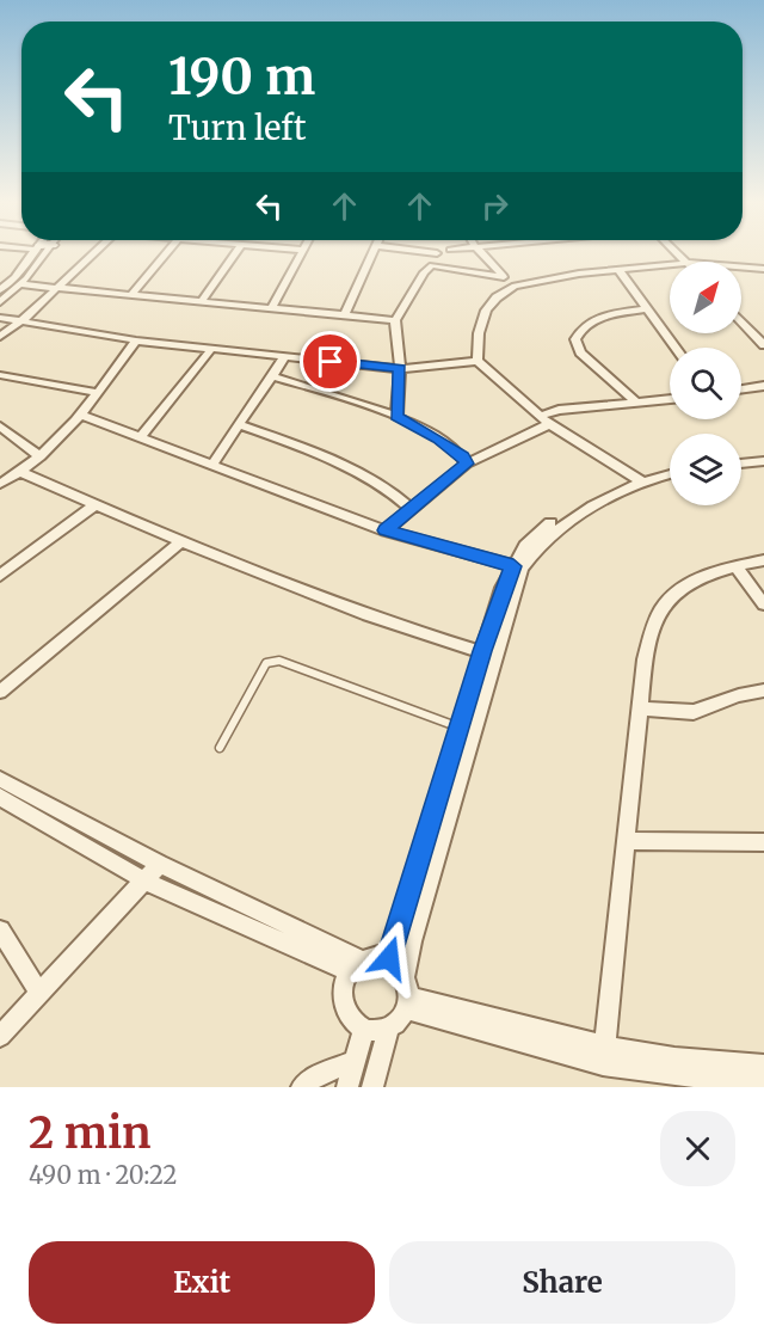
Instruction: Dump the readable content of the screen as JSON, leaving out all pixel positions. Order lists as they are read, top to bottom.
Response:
{
  "north": "top right",
  "page": {
    "turn": ["190 m", "Turn left"],
    "heading": ["2 min", "490 m · 20:22"],
    "buttons": ["Exit", "Share"]
  }
}
